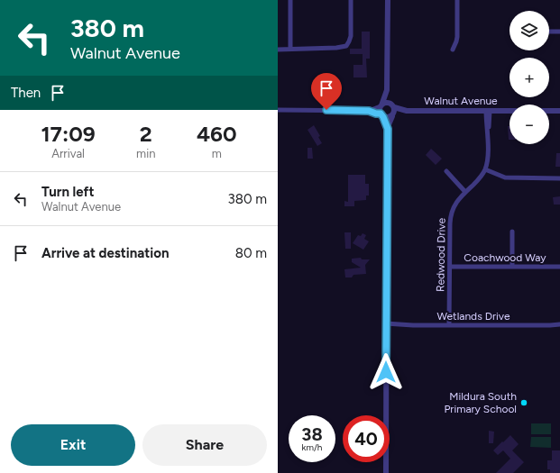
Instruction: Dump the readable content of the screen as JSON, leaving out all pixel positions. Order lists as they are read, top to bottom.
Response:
{
  "streets": {
    "street": [
      "Walnut Avenue",
      "Redwood Drive",
      "Coachwood Way",
      "Wetlands Drive"
    ]
  },
  "crossings": [
    ["Redwood Drive", "Coachwood Way"],
    ["Redwood Drive", "Wetlands Drive"]
  ],
  "places": ["Mildura South Primary School"],
  "page": {
    "turn": ["380 m", "Walnut Avenue"],
    "map_buttons": ["+", "−"],
    "then": "Then",
    "eta": [
      "17:09",
      "Arrival",
      "2",
      "min",
      "460",
      "m"
    ],
    "list": [
      {
        "name": "Turn left",
        "note": "Walnut Avenue",
        "value": "380 m"
      },
      {
        "name": "Arrive at destination",
        "value": "80 m"
      }
    ],
    "speed": "38 km/h",
    "limit": "40",
    "buttons": ["Exit", "Share"]
  }
}
